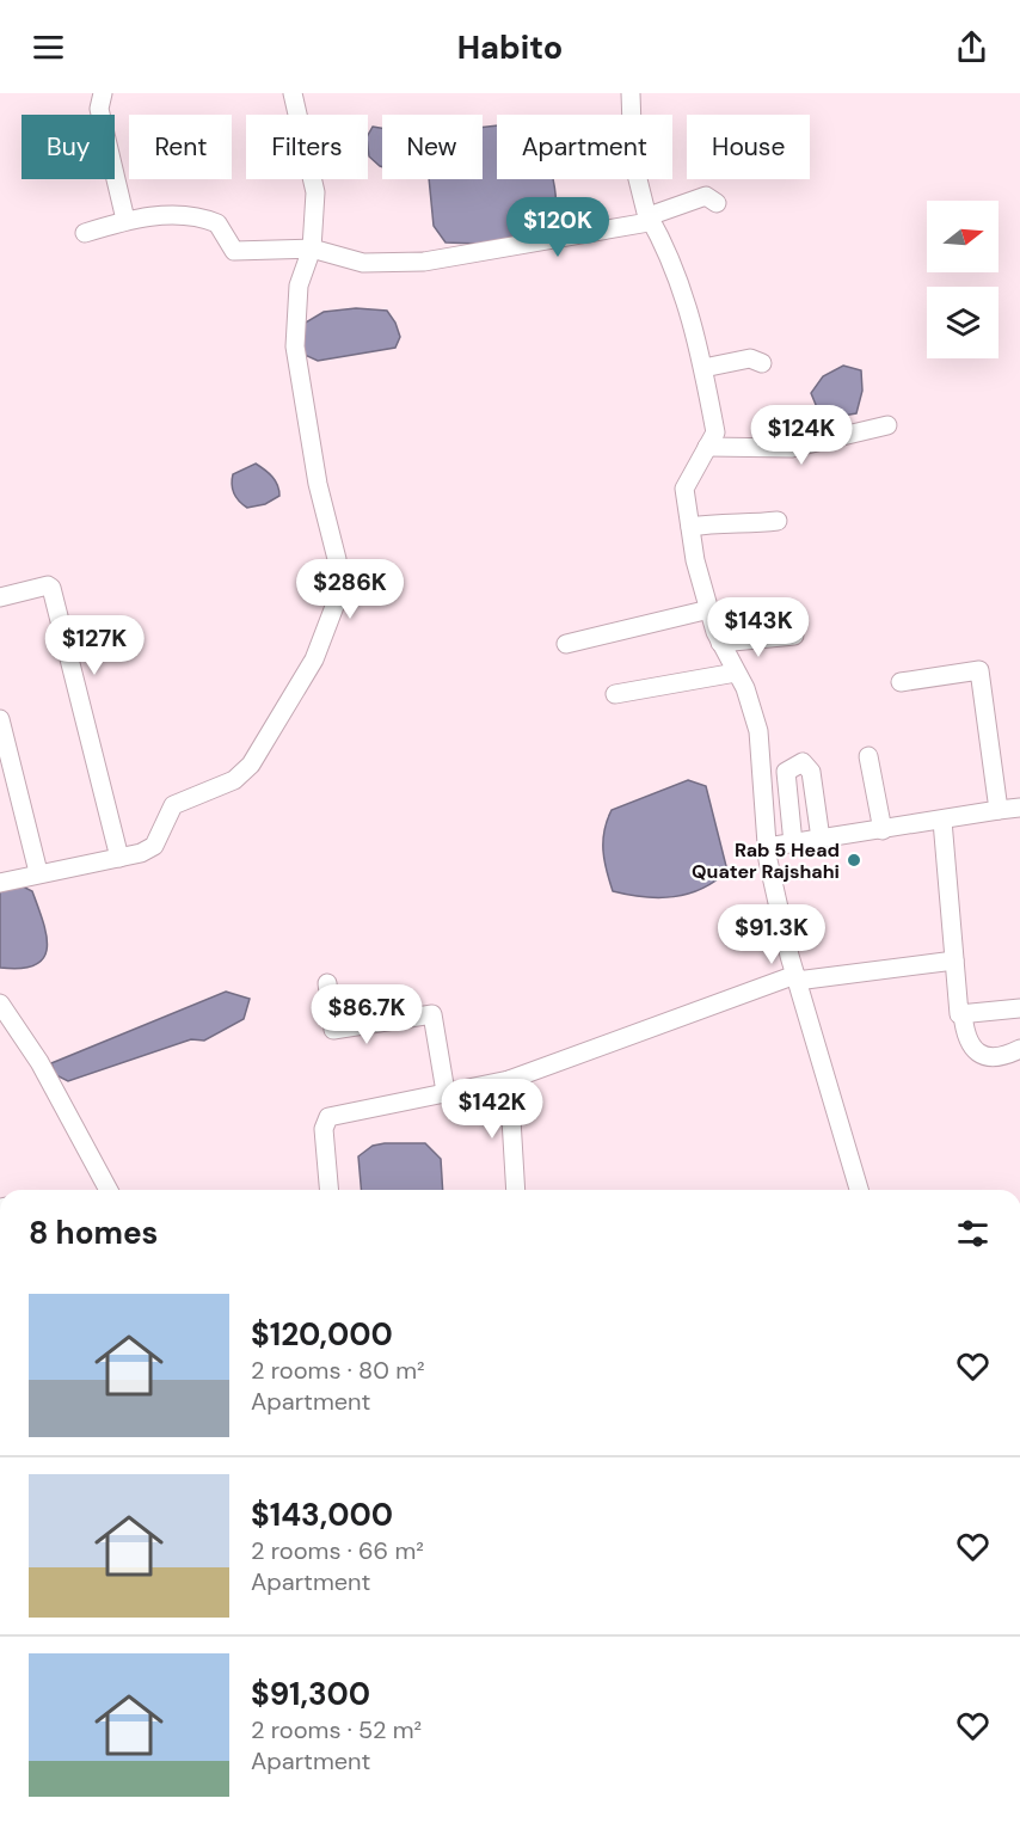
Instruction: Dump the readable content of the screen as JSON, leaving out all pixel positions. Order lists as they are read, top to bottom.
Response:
{
  "places": ["Rab 5 Head Quater Rajshahi"],
  "north": "right",
  "page": {
    "header": "Habito",
    "chip": [
      "Buy",
      "Rent",
      "Filters",
      "New",
      "Apartment",
      "House"
    ],
    "price": [
      "$120K",
      "$124K",
      "$286K",
      "$143K",
      "$127K",
      "$91.3K",
      "$86.7K",
      "$142K"
    ],
    "heading": "8 homes",
    "list": [
      {
        "name": "$120,000",
        "note": "2 rooms · 80 m² · Apartment"
      },
      {
        "name": "$143,000",
        "note": "2 rooms · 66 m² · Apartment"
      },
      {
        "name": "$91,300",
        "note": "2 rooms · 52 m² · Apartment"
      }
    ]
  }
}
